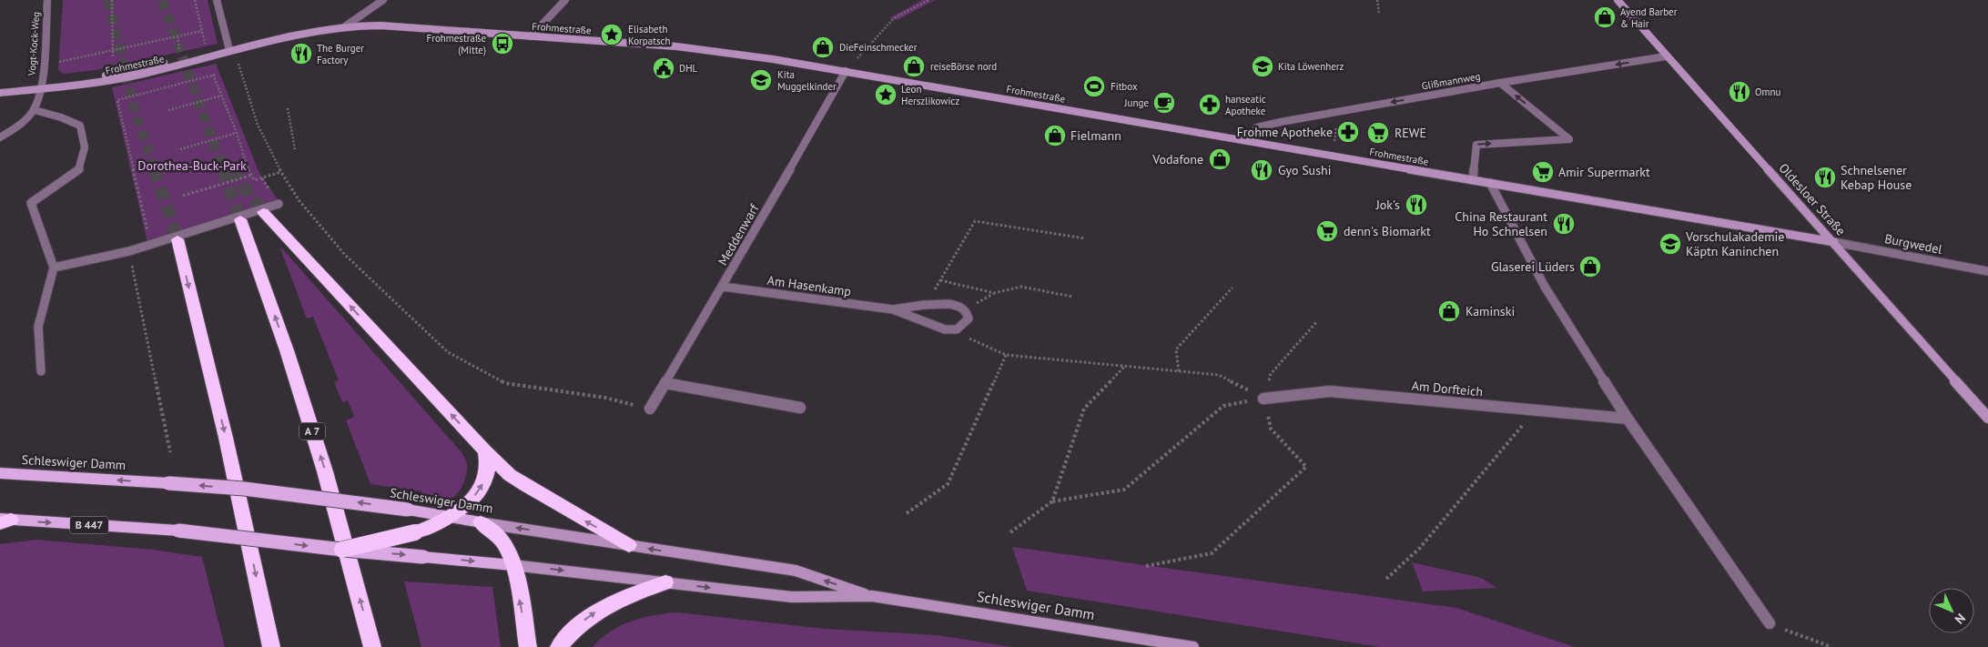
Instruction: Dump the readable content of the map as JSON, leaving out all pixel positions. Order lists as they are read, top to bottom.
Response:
{
  "streets": {
    "highway": ["A 7"],
    "main road": ["Schleswiger Damm", "B 447"],
    "street": [
      "Frohmestraße",
      "Vogt-Kock-Weg",
      "Glißmannweg",
      "Oldesloer Straße",
      "Meddenwarf",
      "Burgwedel",
      "Am Hasenkamp",
      "Am Dorfteich"
    ]
  },
  "crossings": [
    ["Frohmestraße", "Vogt-Kock-Weg"],
    ["Frohmestraße", "Glißmannweg"],
    ["Frohmestraße", "Oldesloer Straße"],
    ["Frohmestraße", "Meddenwarf"],
    ["Frohmestraße", "Burgwedel"],
    ["Glißmannweg", "Oldesloer Straße"],
    ["Oldesloer Straße", "Burgwedel"],
    ["Meddenwarf", "Am Hasenkamp"]
  ],
  "one_way": ["Glißmannweg"],
  "parks": ["Dorothea-Buck-Park"],
  "places": {
    "shop": [
      "Ayend Barber & Hair",
      "DieFeinschmecker",
      "reiseBörse nord",
      "Fielmann",
      "Vodafone",
      "Glaserei Lüders",
      "Kaminski"
    ],
    "place": ["Elisabeth Korpatsch", "Leon Herszlikowicz"],
    "bus stop": ["Frohmestraße (Mitte)"],
    "restaurant": [
      "The Burger Factory",
      "Omnu",
      "Gyo Sushi",
      "Schnelsener Kebap House",
      "Jok's",
      "China Restaurant Ho Schnelsen"
    ],
    "school or university": ["Kita Löwenherz", "Kita Muggelkinder", "Vorschulakademie Käptn Kaninchen"],
    "public building": ["DHL"],
    "sports": ["Fitbox"],
    "cafe": ["Junge"],
    "pharmacy": ["hanseatic Apotheke", "Frohme Apotheke"],
    "supermarket": ["REWE", "Amir Supermarkt", "denn's Biomarkt"]
  },
  "north": "bottom right"
}
